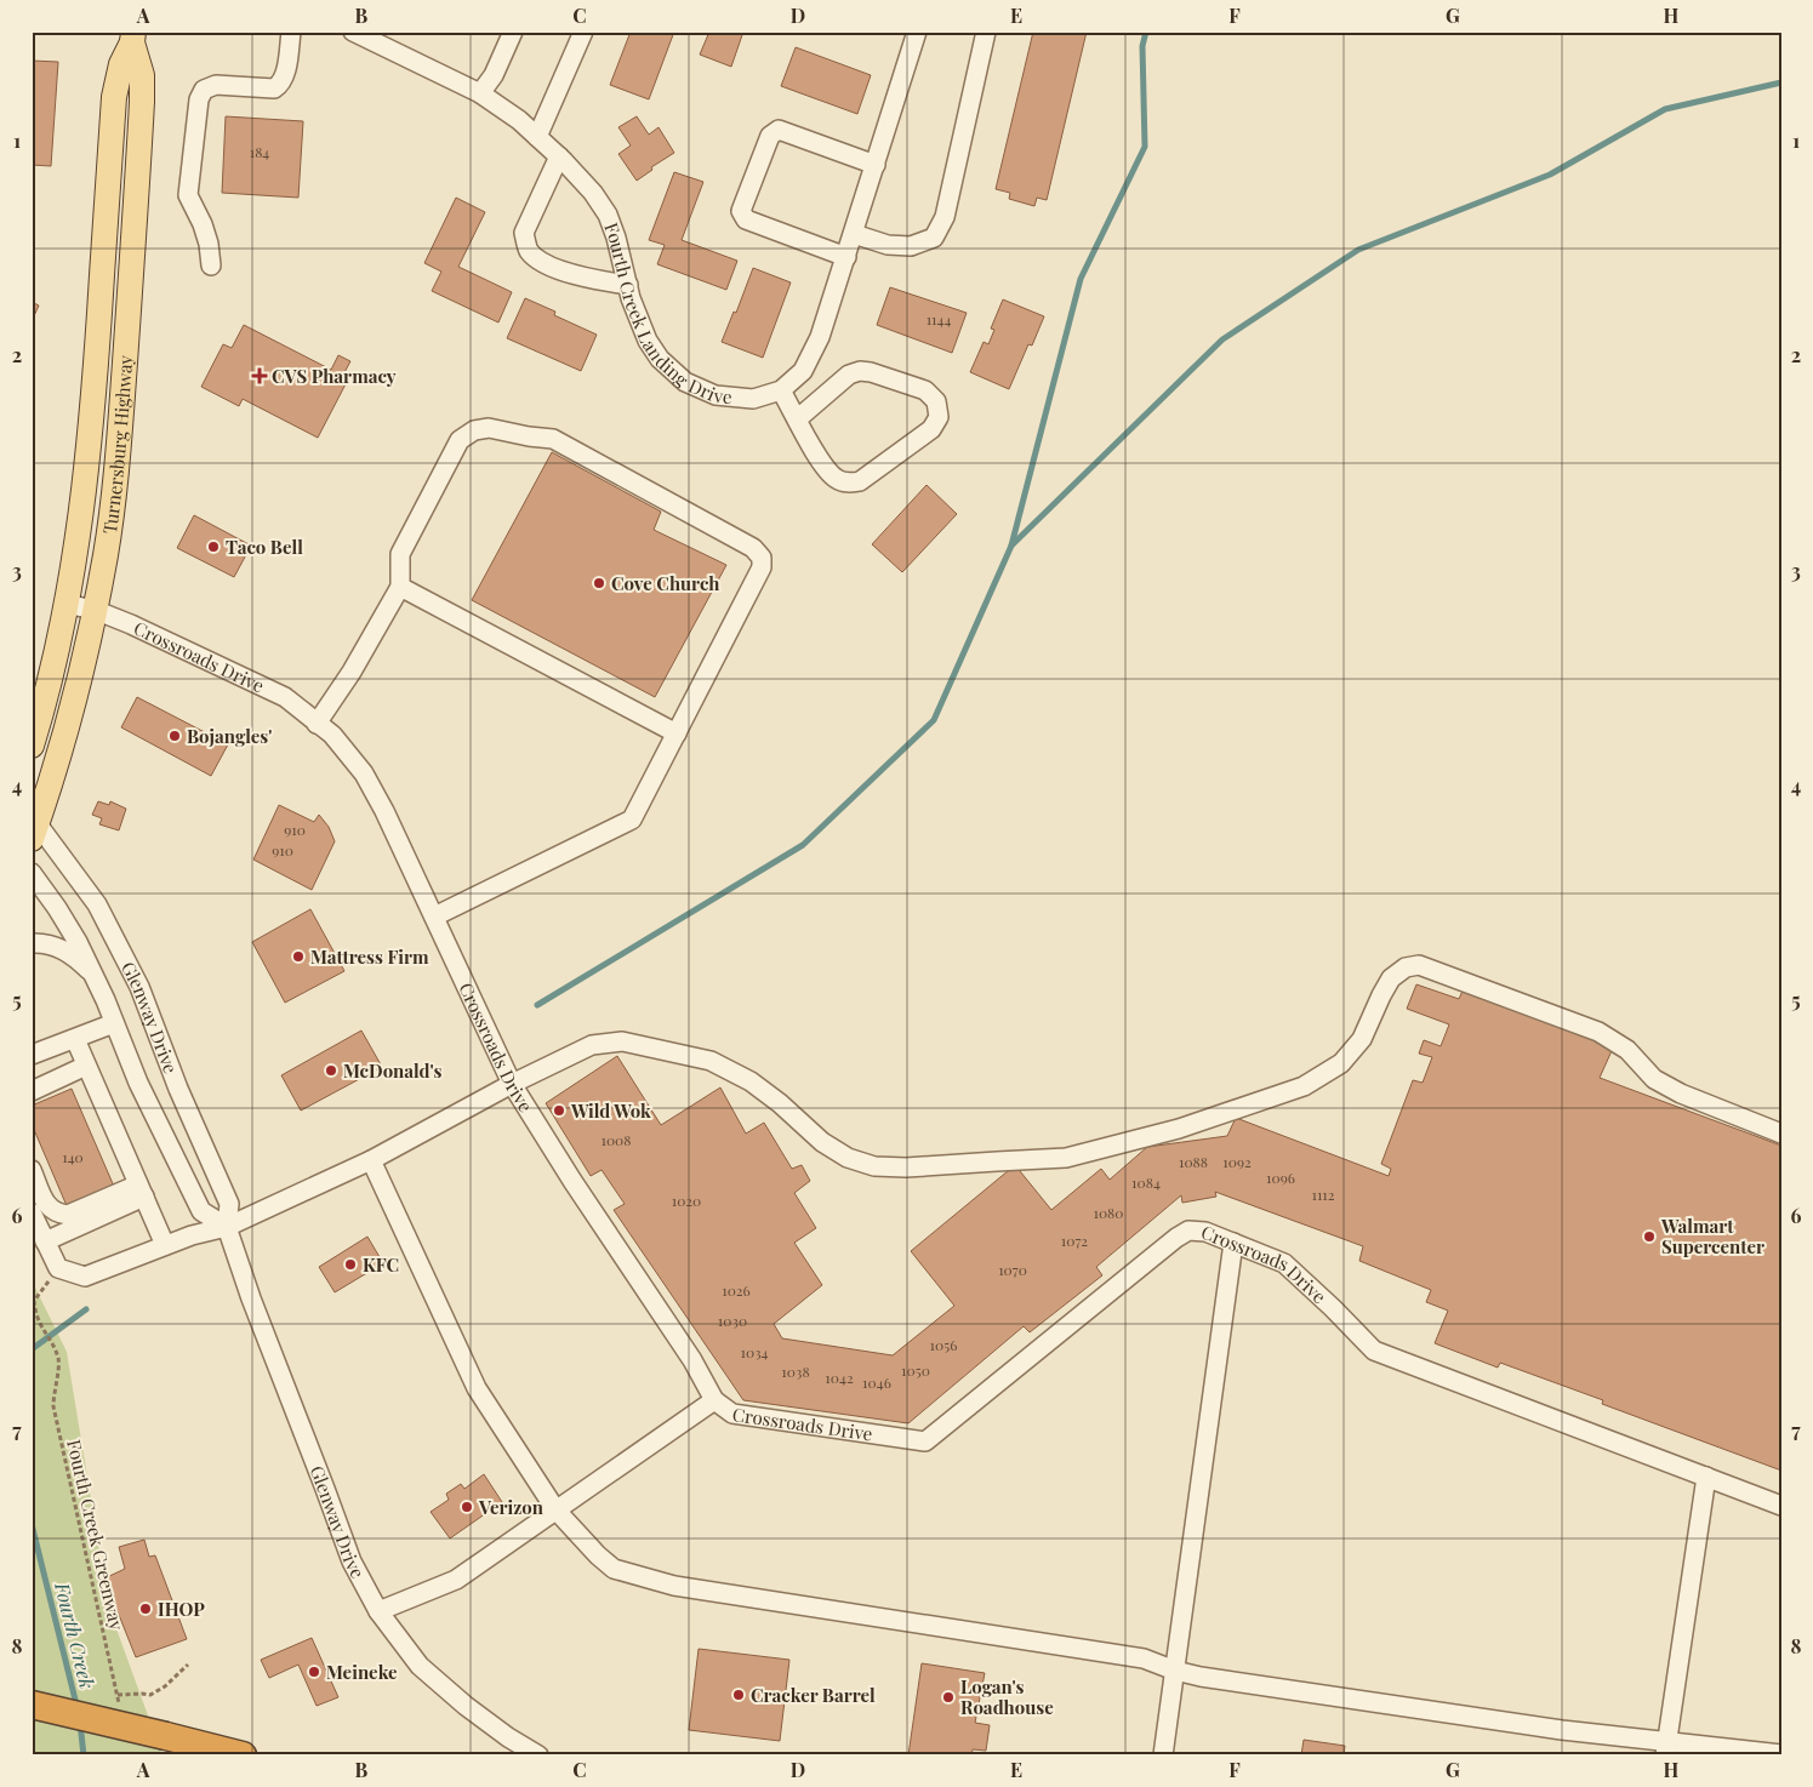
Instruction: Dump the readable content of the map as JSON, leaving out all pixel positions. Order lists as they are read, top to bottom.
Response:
{
  "streets": {
    "main road": ["Turnersburg Highway"],
    "street": ["Fourth Creek Landing Drive", "Crossroads Drive", "Glenway Drive"],
    "path": ["Fourth Creek Greenway"]
  },
  "crossings": [
    ["Turnersburg Highway", "Crossroads Drive"],
    ["Turnersburg Highway", "Glenway Drive"]
  ],
  "water": ["Fourth Creek"],
  "places": {
    "health": ["CVS Pharmacy"],
    "other": [
      "Taco Bell",
      "Cove Church",
      "Bojangles'",
      "Mattress Firm",
      "McDonald's",
      "Wild Wok",
      "Walmart Supercenter",
      "KFC",
      "Verizon",
      "IHOP",
      "Meineke",
      "Cracker Barrel",
      "Logan's Roadhouse"
    ]
  },
  "house_numbers": [
    "184",
    "1144",
    "910",
    "910",
    "1008",
    "140",
    "1088",
    "1092",
    "1096",
    "1084",
    "1112",
    "1020",
    "1080",
    "1072",
    "1070",
    "1026",
    "1030",
    "1056",
    "1034",
    "1050",
    "1038",
    "1042",
    "1046"
  ],
  "grid": {
    "columns": [
      "A",
      "B",
      "C",
      "D",
      "E",
      "F",
      "G",
      "H"
    ],
    "rows": [
      "1",
      "2",
      "3",
      "4",
      "5",
      "6",
      "7",
      "8"
    ]
  }
}
